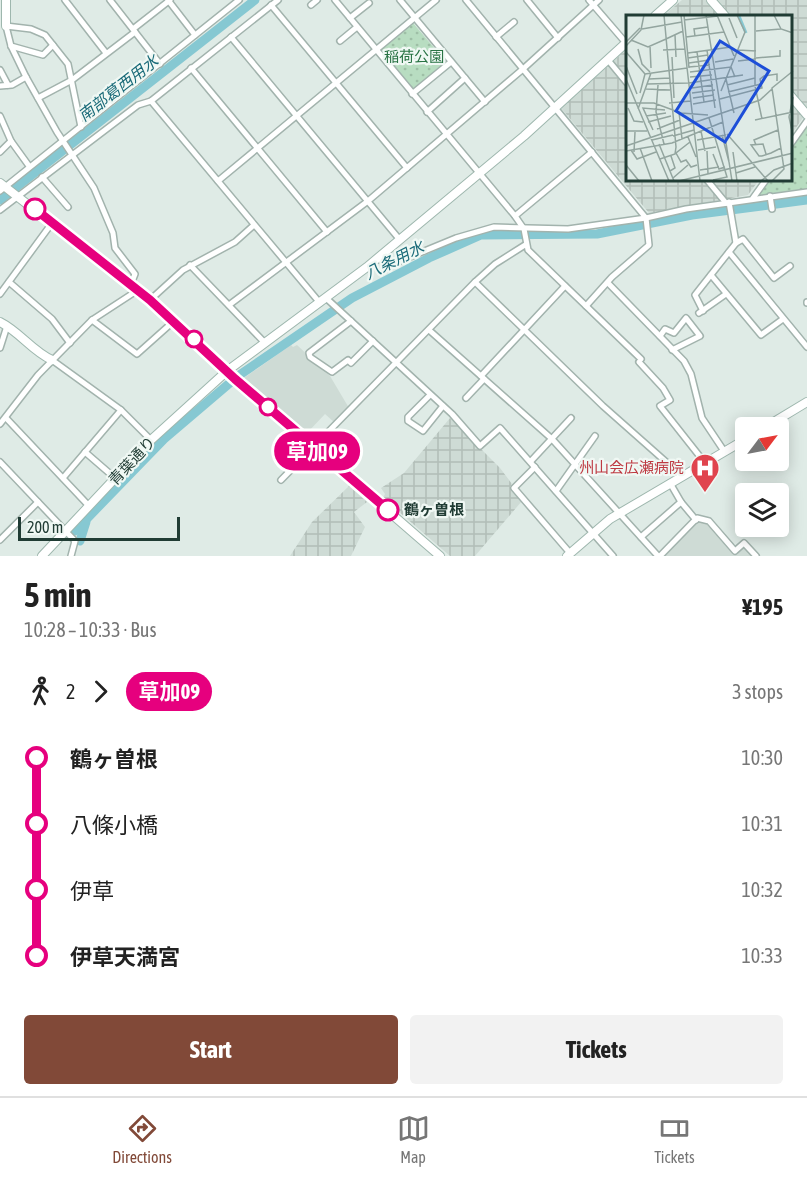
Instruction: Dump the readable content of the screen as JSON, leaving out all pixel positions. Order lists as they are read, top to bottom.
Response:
{
  "streets": {
    "street": ["青葉通り"]
  },
  "water": ["南部葛西用水", "八条用水"],
  "parks": ["稲荷公園"],
  "places": {
    "hospital": ["州山会広瀬病院"],
    "other": ["鶴ヶ曽根"]
  },
  "lines": ["bus line 草加09"],
  "scale_bar": "200 m",
  "north": "top right",
  "page": {
    "on_map": "草加09",
    "scale": "200 m",
    "heading": ["5 min", "10:28 – 10:33 · Bus", "¥195"],
    "legs": ["2", "草加09", "3 stops"],
    "list": [
      {
        "name": "鶴ヶ曽根",
        "value": "10:30"
      },
      {
        "name": "八條小橋",
        "value": "10:31"
      },
      {
        "name": "伊草",
        "value": "10:32"
      },
      {
        "name": "伊草天満宮",
        "value": "10:33"
      }
    ],
    "buttons": ["Start", "Tickets"],
    "tabs": ["Directions", "Map", "Tickets"]
  }
}
